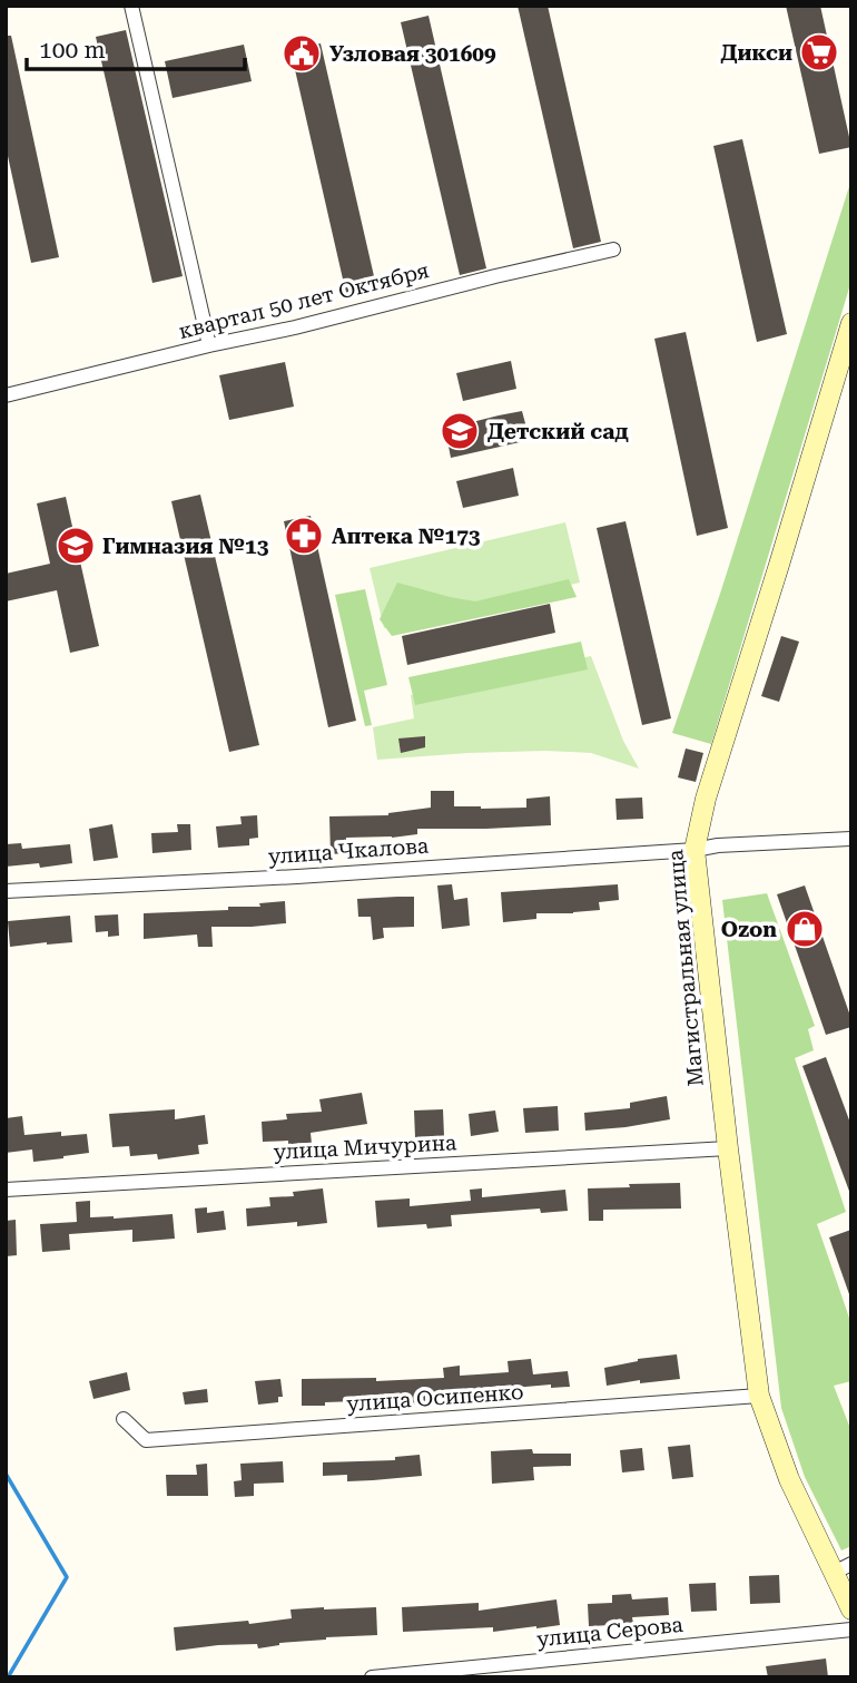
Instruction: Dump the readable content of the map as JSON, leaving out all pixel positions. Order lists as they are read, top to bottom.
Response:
{
  "streets": {
    "main road": ["Магистральная улица"],
    "street": [
      "квартал 50 лет Октября",
      "улица Чкалова",
      "улица Мичурина",
      "улица Осипенко",
      "улица Серова"
    ]
  },
  "crossings": [
    ["улица Чкалова", "Магистральная улица"],
    ["Магистральная улица", "улица Мичурина"],
    ["Магистральная улица", "улица Осипенко"]
  ],
  "places": {
    "supermarket": ["Дикси"],
    "public building": ["Узловая 301609"],
    "school or university": ["Детский сад", "Гимназия №13"],
    "pharmacy": ["Аптека №173"],
    "shop": ["Ozon"]
  },
  "scale_bar": "100 m"
}
